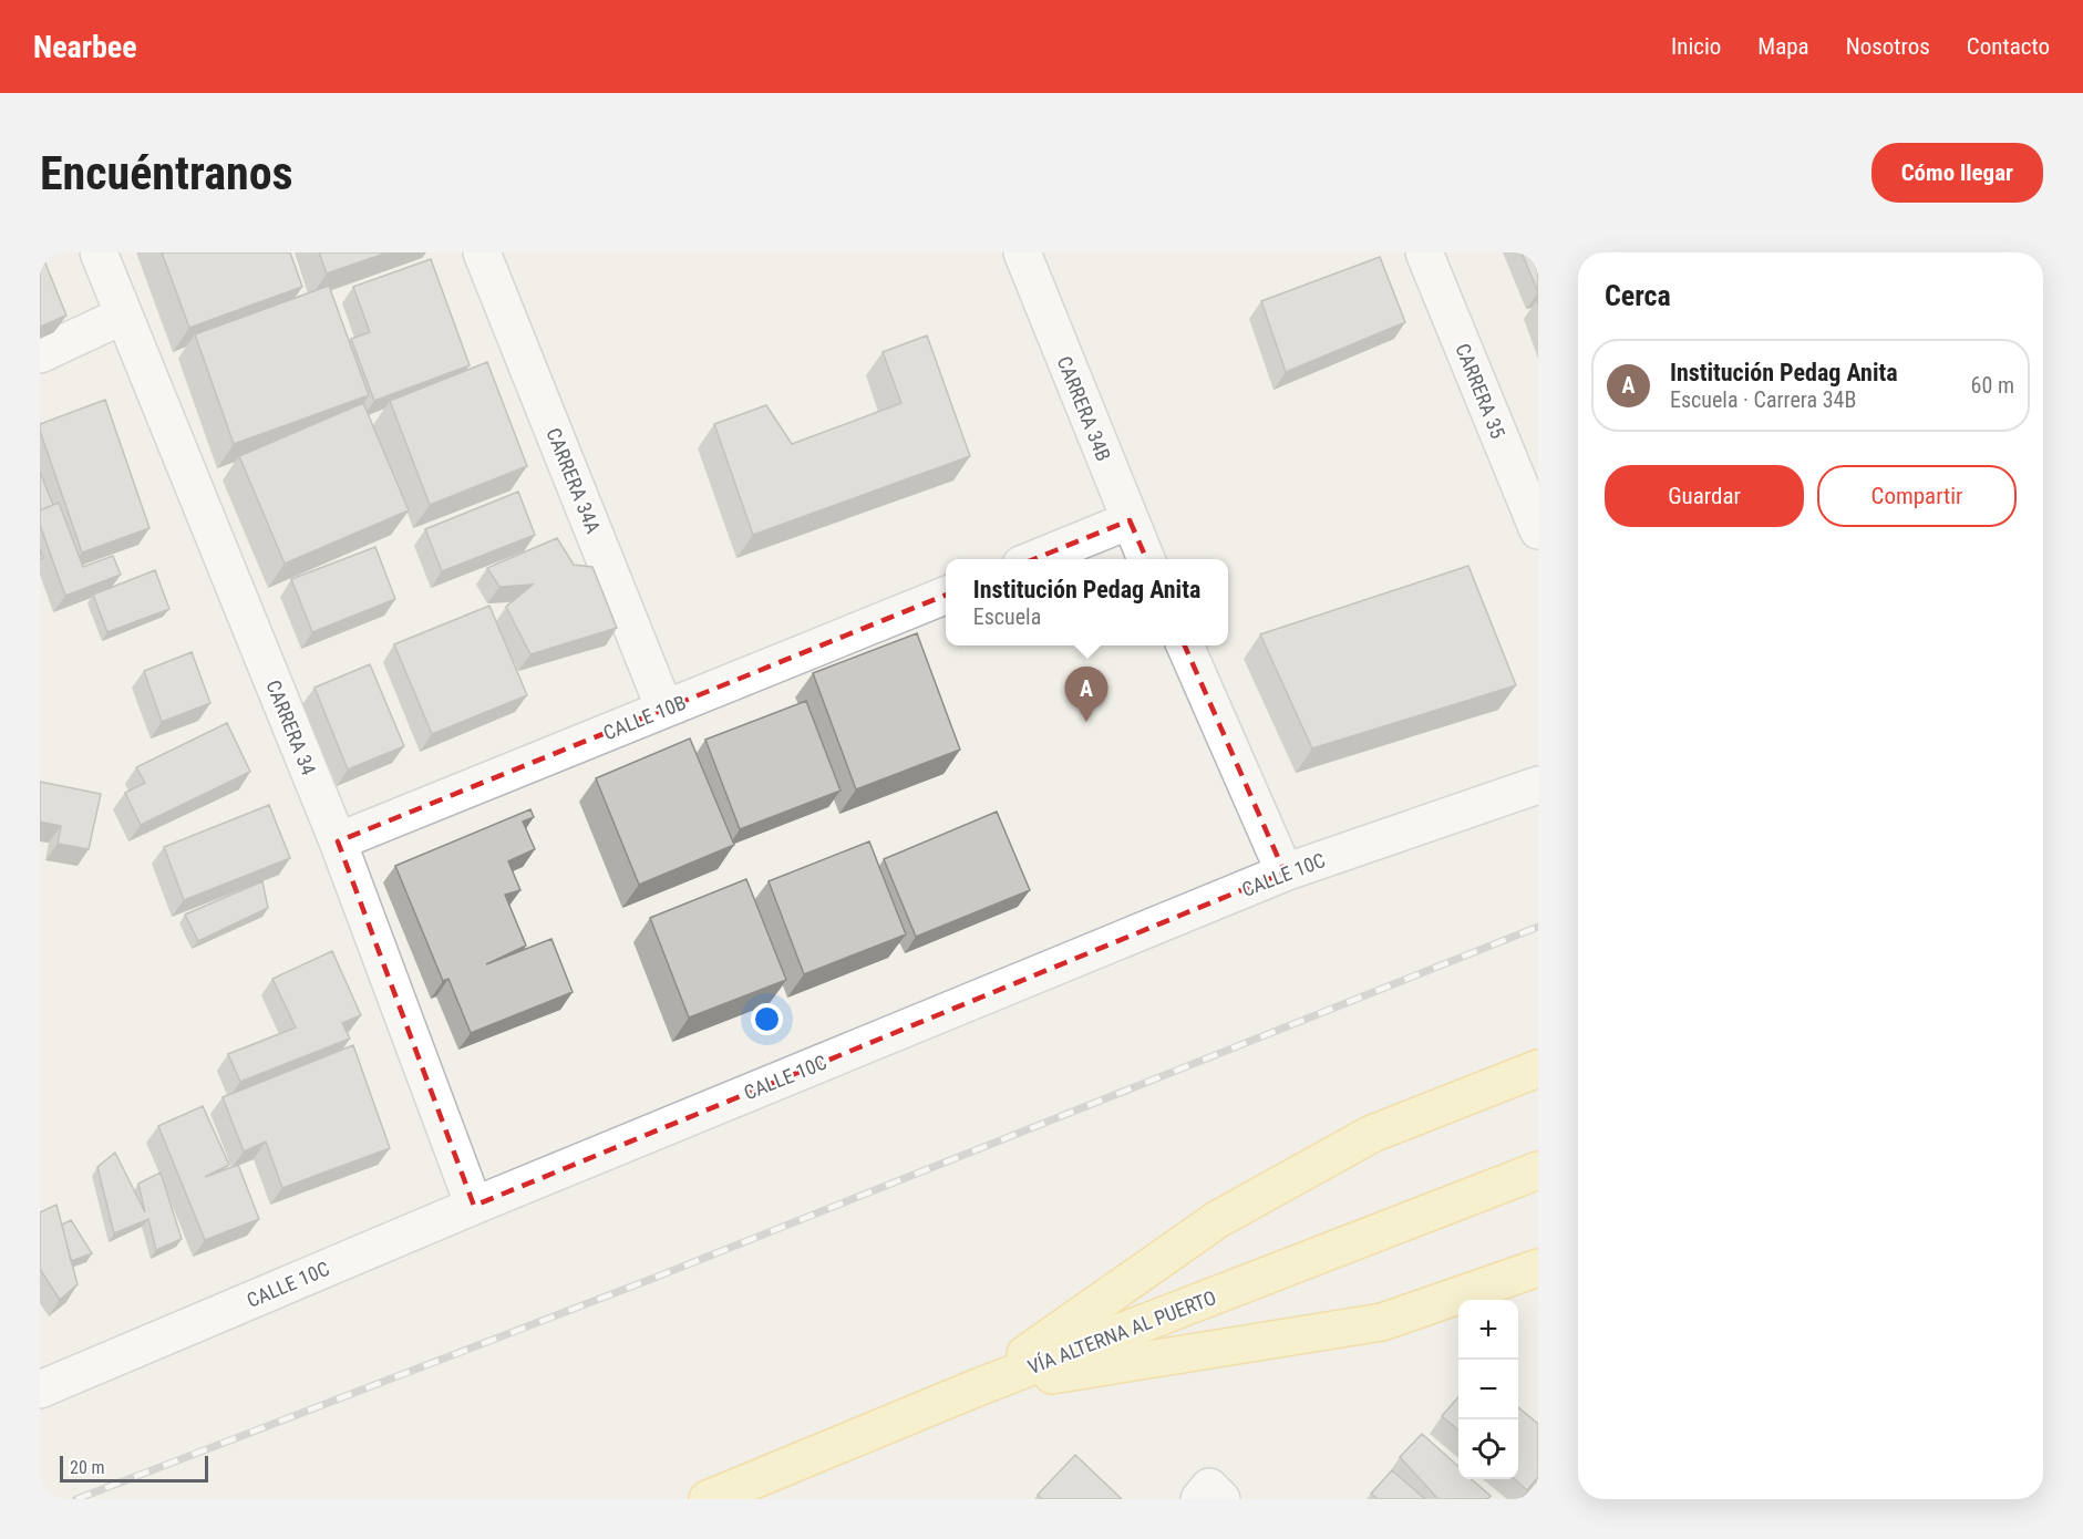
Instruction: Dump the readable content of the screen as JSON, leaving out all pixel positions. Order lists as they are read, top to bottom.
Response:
{
  "streets": {
    "main road": ["VÍA ALTERNA AL PUERTO"],
    "street": [
      "CARRERA 35",
      "CARRERA 34B",
      "CARRERA 34A",
      "CALLE 10B",
      "CARRERA 34",
      "CALLE 10C"
    ]
  },
  "crossings": [
    ["CARRERA 34A", "CALLE 10B"],
    ["CALLE 10B", "CARRERA 34"],
    ["CARRERA 34", "CALLE 10C"]
  ],
  "scale_bar": "20 m",
  "page": {
    "header": "Nearbee",
    "nav": [
      "Inicio",
      "Mapa",
      "Nosotros",
      "Contacto"
    ],
    "buttons": [
      "Cómo llegar",
      ["Guardar", "Compartir"]
    ],
    "title": "Encuéntranos",
    "heading": "Cerca",
    "list": [
      {
        "mark": "A",
        "name": "Institución Pedag Anita",
        "note": "Escuela · Carrera 34B",
        "value": "60 m"
      }
    ],
    "popup": ["Institución Pedag Anita", "Escuela"],
    "pins": "A",
    "map_buttons": ["+", "−"],
    "scale": "20 m"
  }
}
